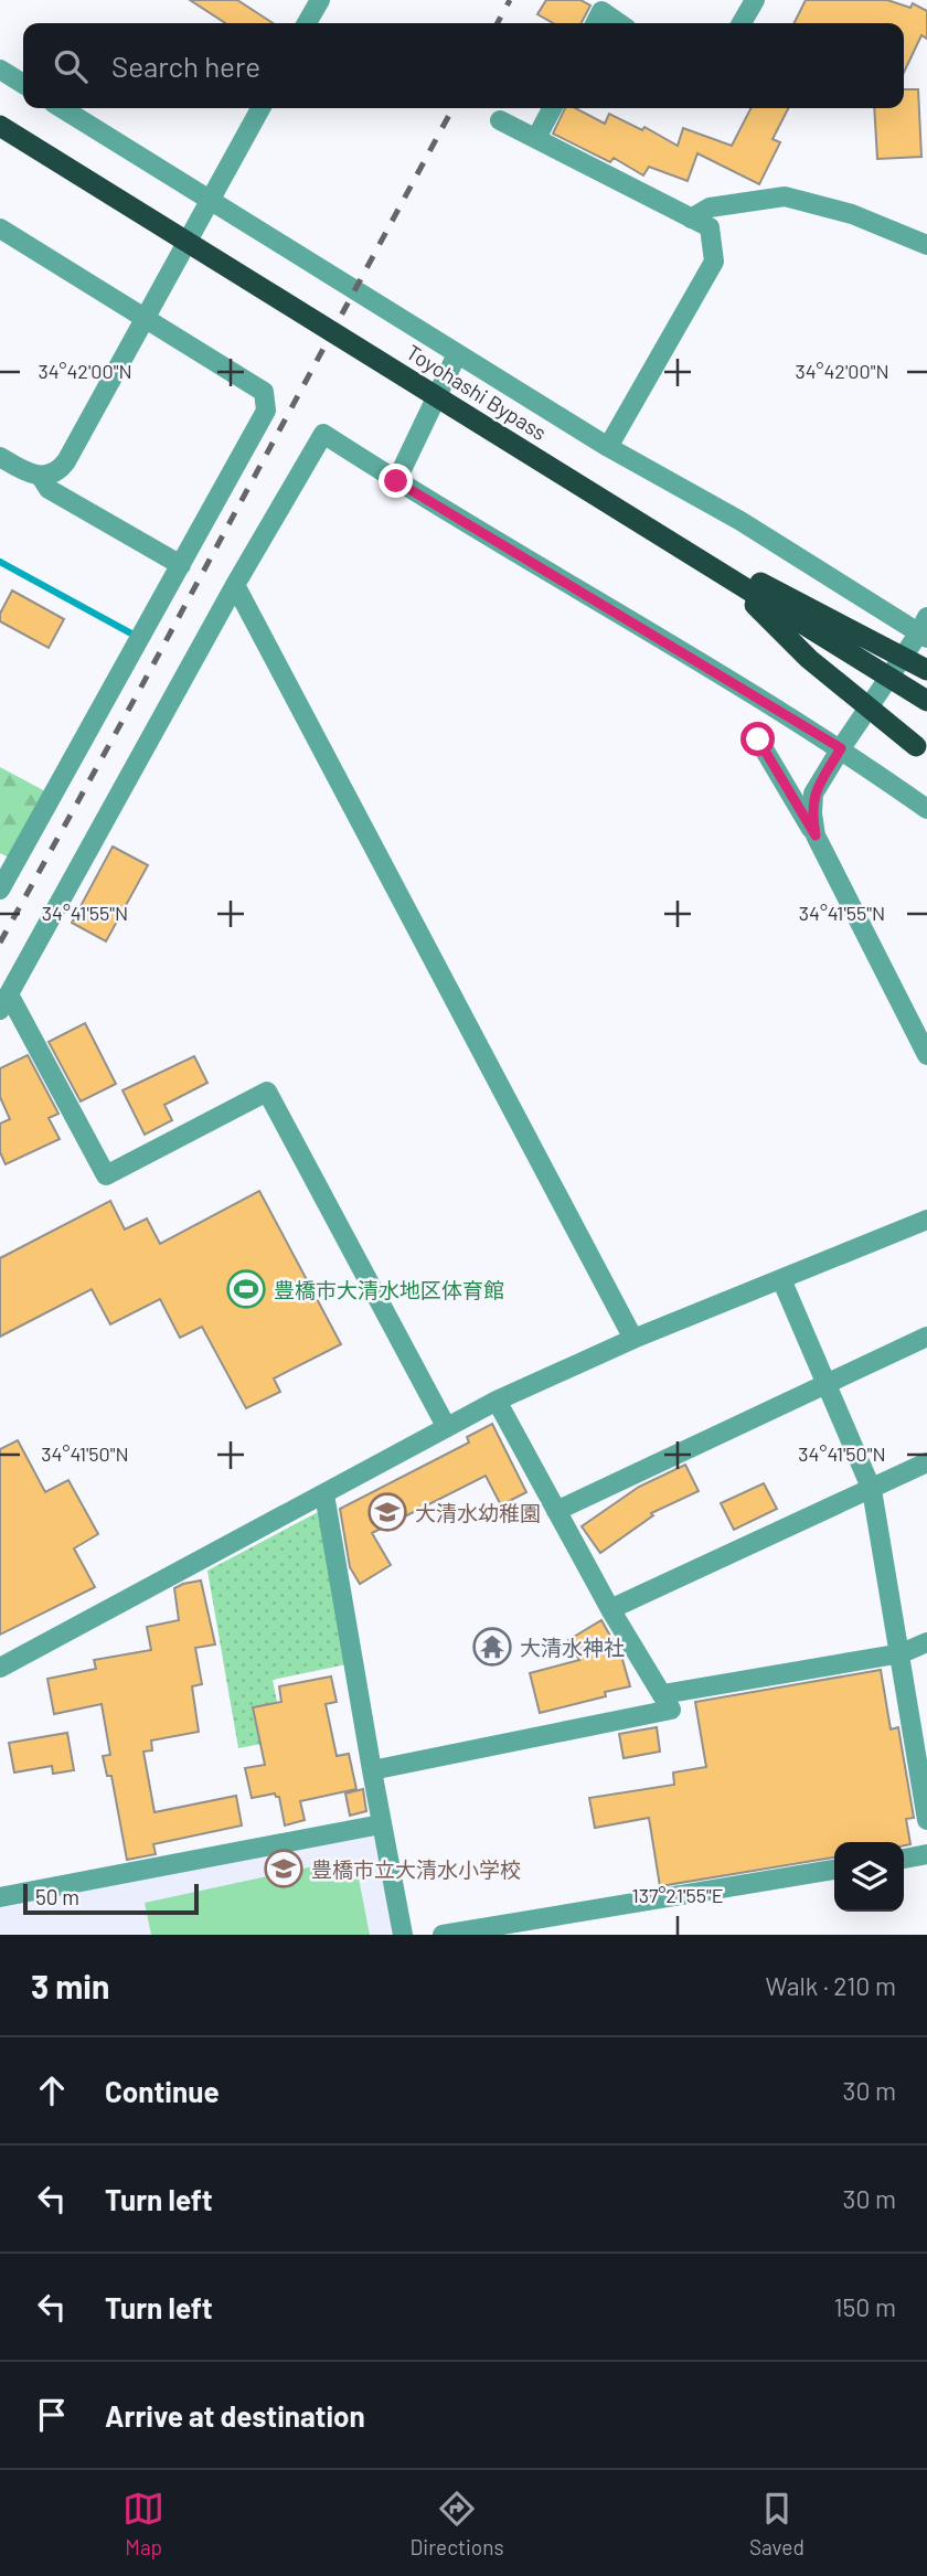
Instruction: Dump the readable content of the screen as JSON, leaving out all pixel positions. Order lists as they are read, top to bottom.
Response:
{
  "streets": {
    "highway": ["Toyohashi Bypass"]
  },
  "places": {
    "sports": ["豊橋市大清水地区体育館"],
    "school or university": ["大清水幼稚園", "豊橋市立大清水小学校"],
    "temple": ["大清水神社"]
  },
  "scale_bar": "50 m",
  "page": {
    "search": "Search here",
    "scale": "50 m",
    "heading": ["3 min", "Walk · 210 m"],
    "list": [
      ["Continue", "30 m"],
      ["Turn left", "30 m"],
      ["Turn left", "150 m"],
      "Arrive at destination"
    ],
    "nav": ["Map", "Directions", "Saved"]
  },
  "coordinates": [
    "34°42'00\"N",
    "34°41'55\"N",
    "34°41'50\"N",
    "137°21'55\"E"
  ]
}
